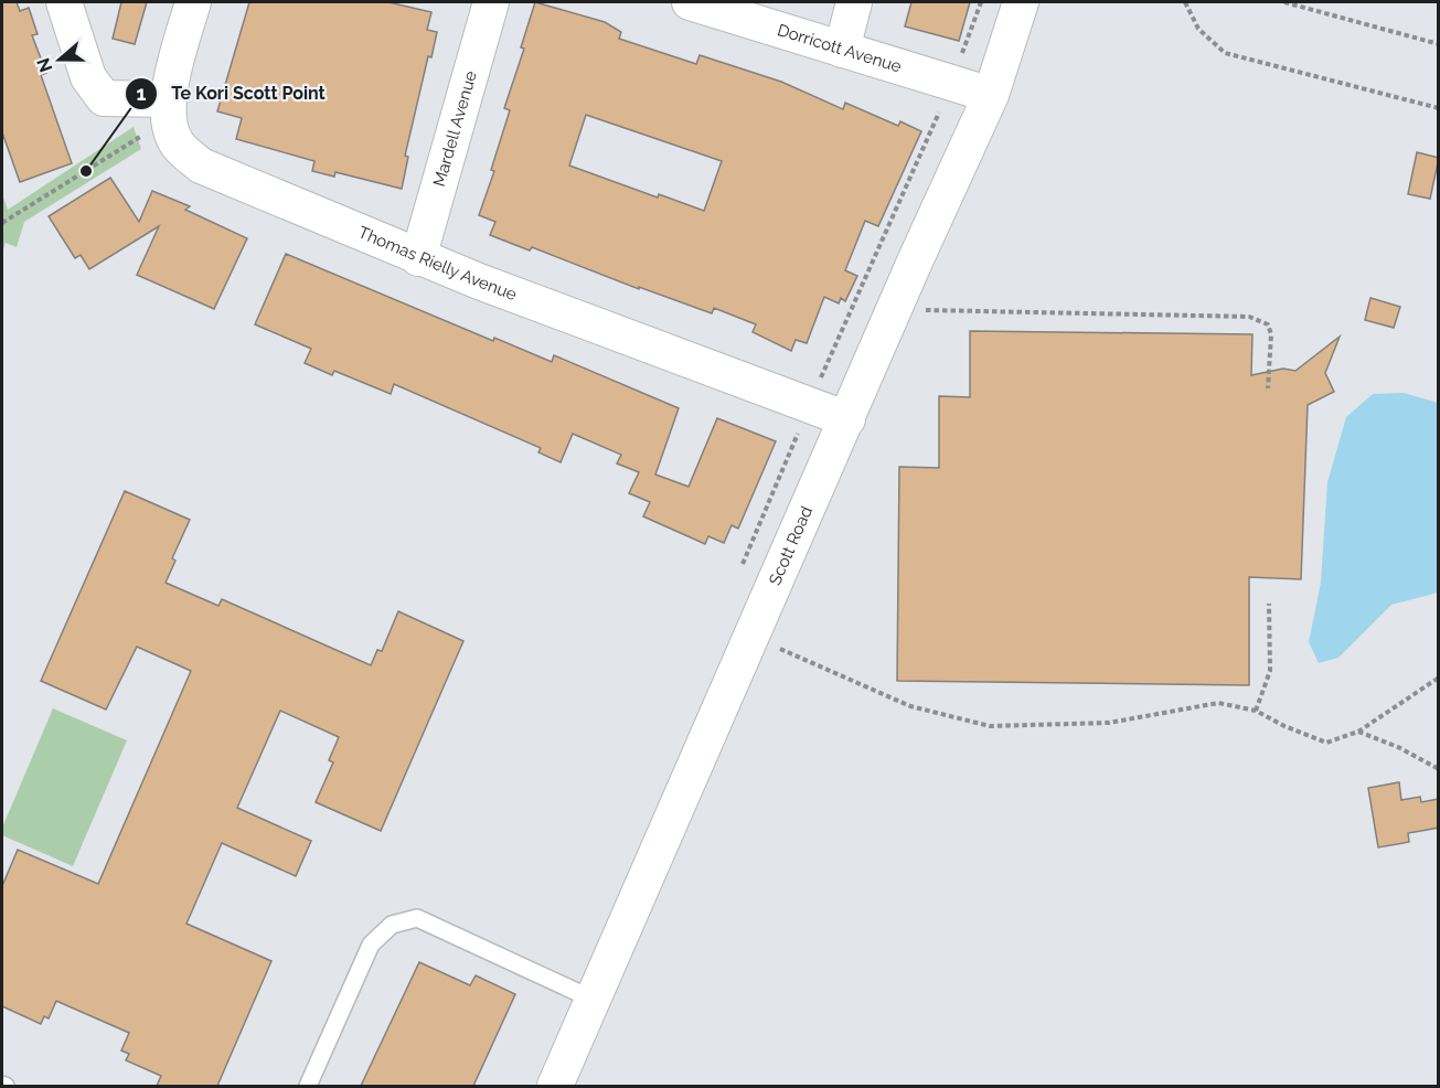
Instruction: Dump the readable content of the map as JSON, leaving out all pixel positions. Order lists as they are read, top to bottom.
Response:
{
  "streets": {
    "street": [
      "Dorricott Avenue",
      "Mardell Avenue",
      "Thomas Rielly Avenue",
      "Scott Road"
    ]
  },
  "crossings": [
    ["Dorricott Avenue", "Scott Road"],
    ["Mardell Avenue", "Thomas Rielly Avenue"],
    ["Thomas Rielly Avenue", "Scott Road"]
  ],
  "places": ["Te Kori Scott Point"],
  "north": "left"
}
